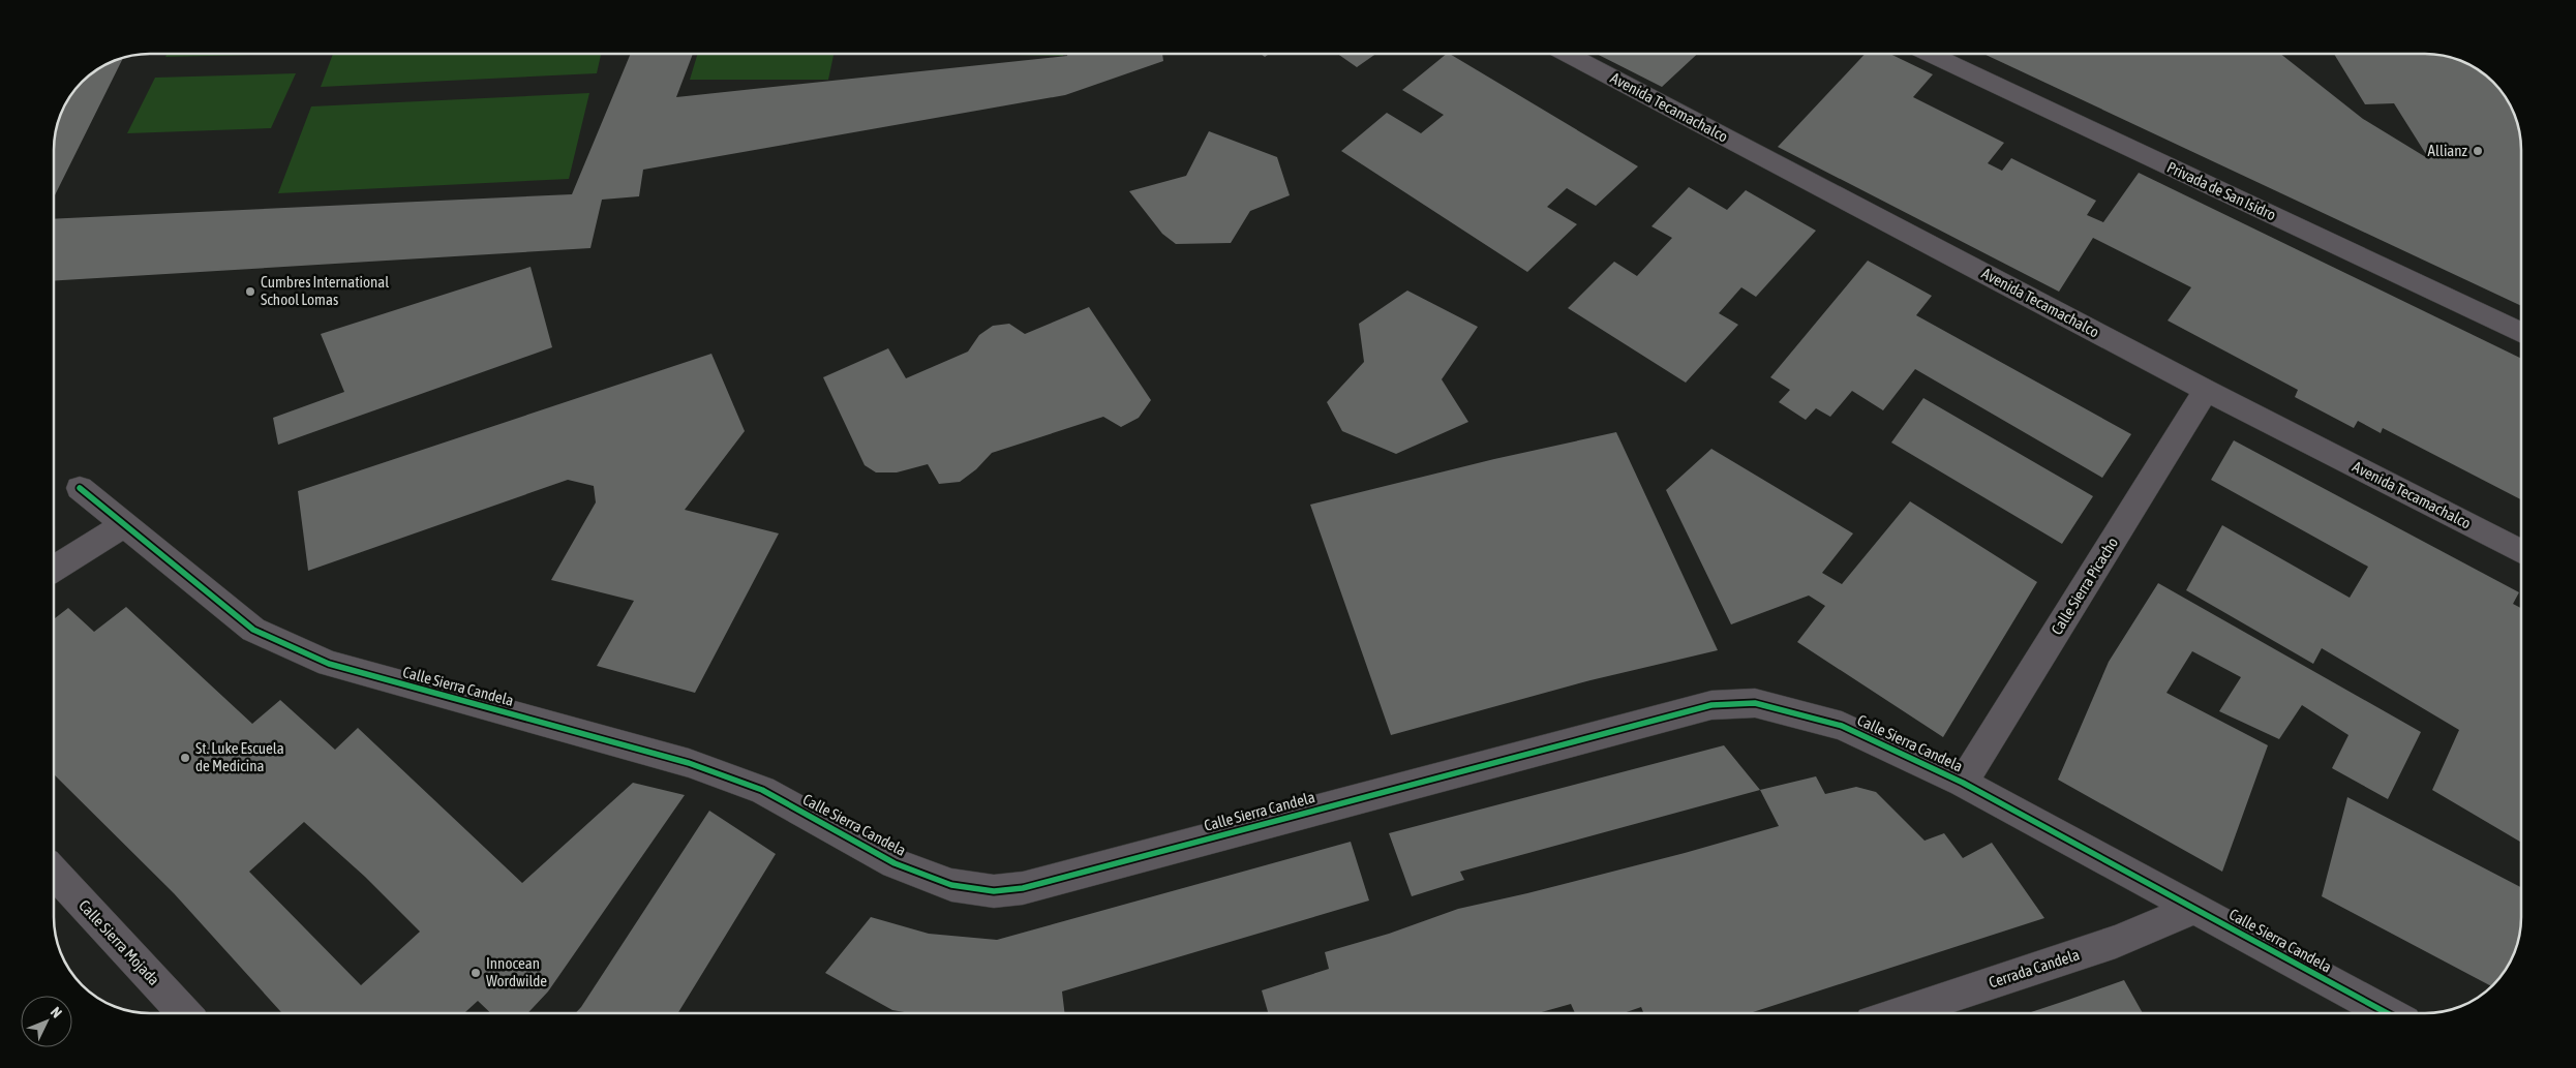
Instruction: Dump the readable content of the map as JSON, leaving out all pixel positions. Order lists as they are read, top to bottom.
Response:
{
  "streets": {
    "street": [
      "Avenida Tecamachalco",
      "Privada de San Isidro",
      "Calle Sierra Picacho",
      "Calle Sierra Candela",
      "Calle Sierra Mojada",
      "Cerrada Candela"
    ]
  },
  "crossings": [
    ["Avenida Tecamachalco", "Calle Sierra Picacho"],
    ["Calle Sierra Picacho", "Calle Sierra Candela"],
    ["Calle Sierra Candela", "Cerrada Candela"]
  ],
  "places": [
    "Allianz",
    "Cumbres International School Lomas",
    "St. Luke Escuela de Medicina",
    "Innocean Wordwilde"
  ],
  "north": "top right"
}
